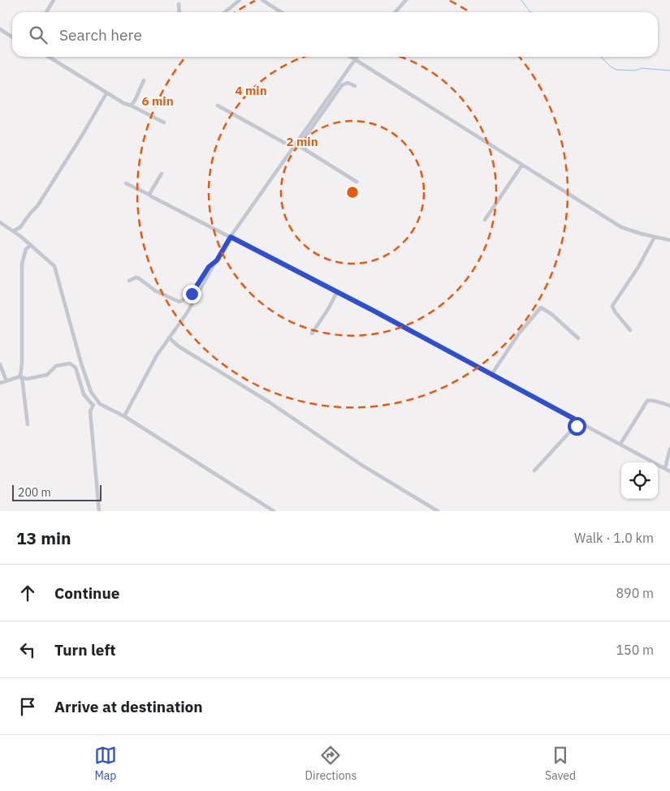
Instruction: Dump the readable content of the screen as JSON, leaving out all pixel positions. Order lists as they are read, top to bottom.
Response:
{
  "scale_bar": "200 m",
  "page": {
    "search": "Search here",
    "scale": "200 m",
    "heading": ["13 min", "Walk · 1.0 km"],
    "list": [
      ["Continue", "890 m"],
      ["Turn left", "150 m"],
      "Arrive at destination"
    ],
    "nav": ["Map", "Directions", "Saved"]
  },
  "rings": ["4 min", "6 min", "2 min"]
}
